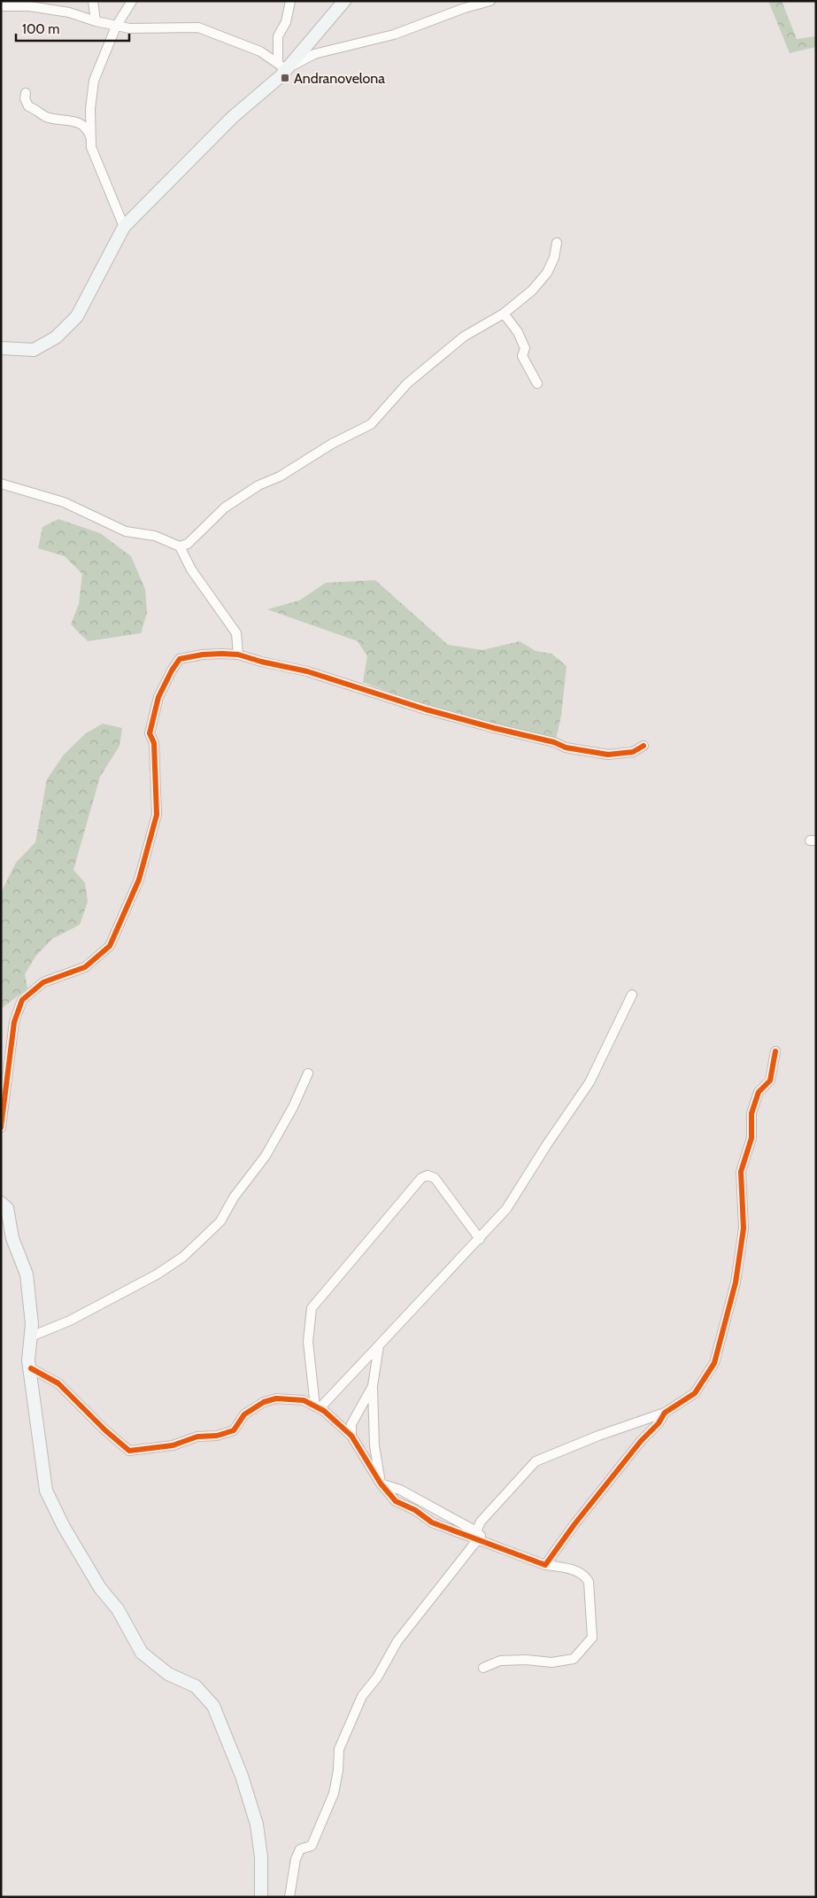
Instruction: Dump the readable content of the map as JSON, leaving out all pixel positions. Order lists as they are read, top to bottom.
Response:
{
  "places": {
    "transit": ["Andranovelona"]
  },
  "scale_bar": "100 m"
}
